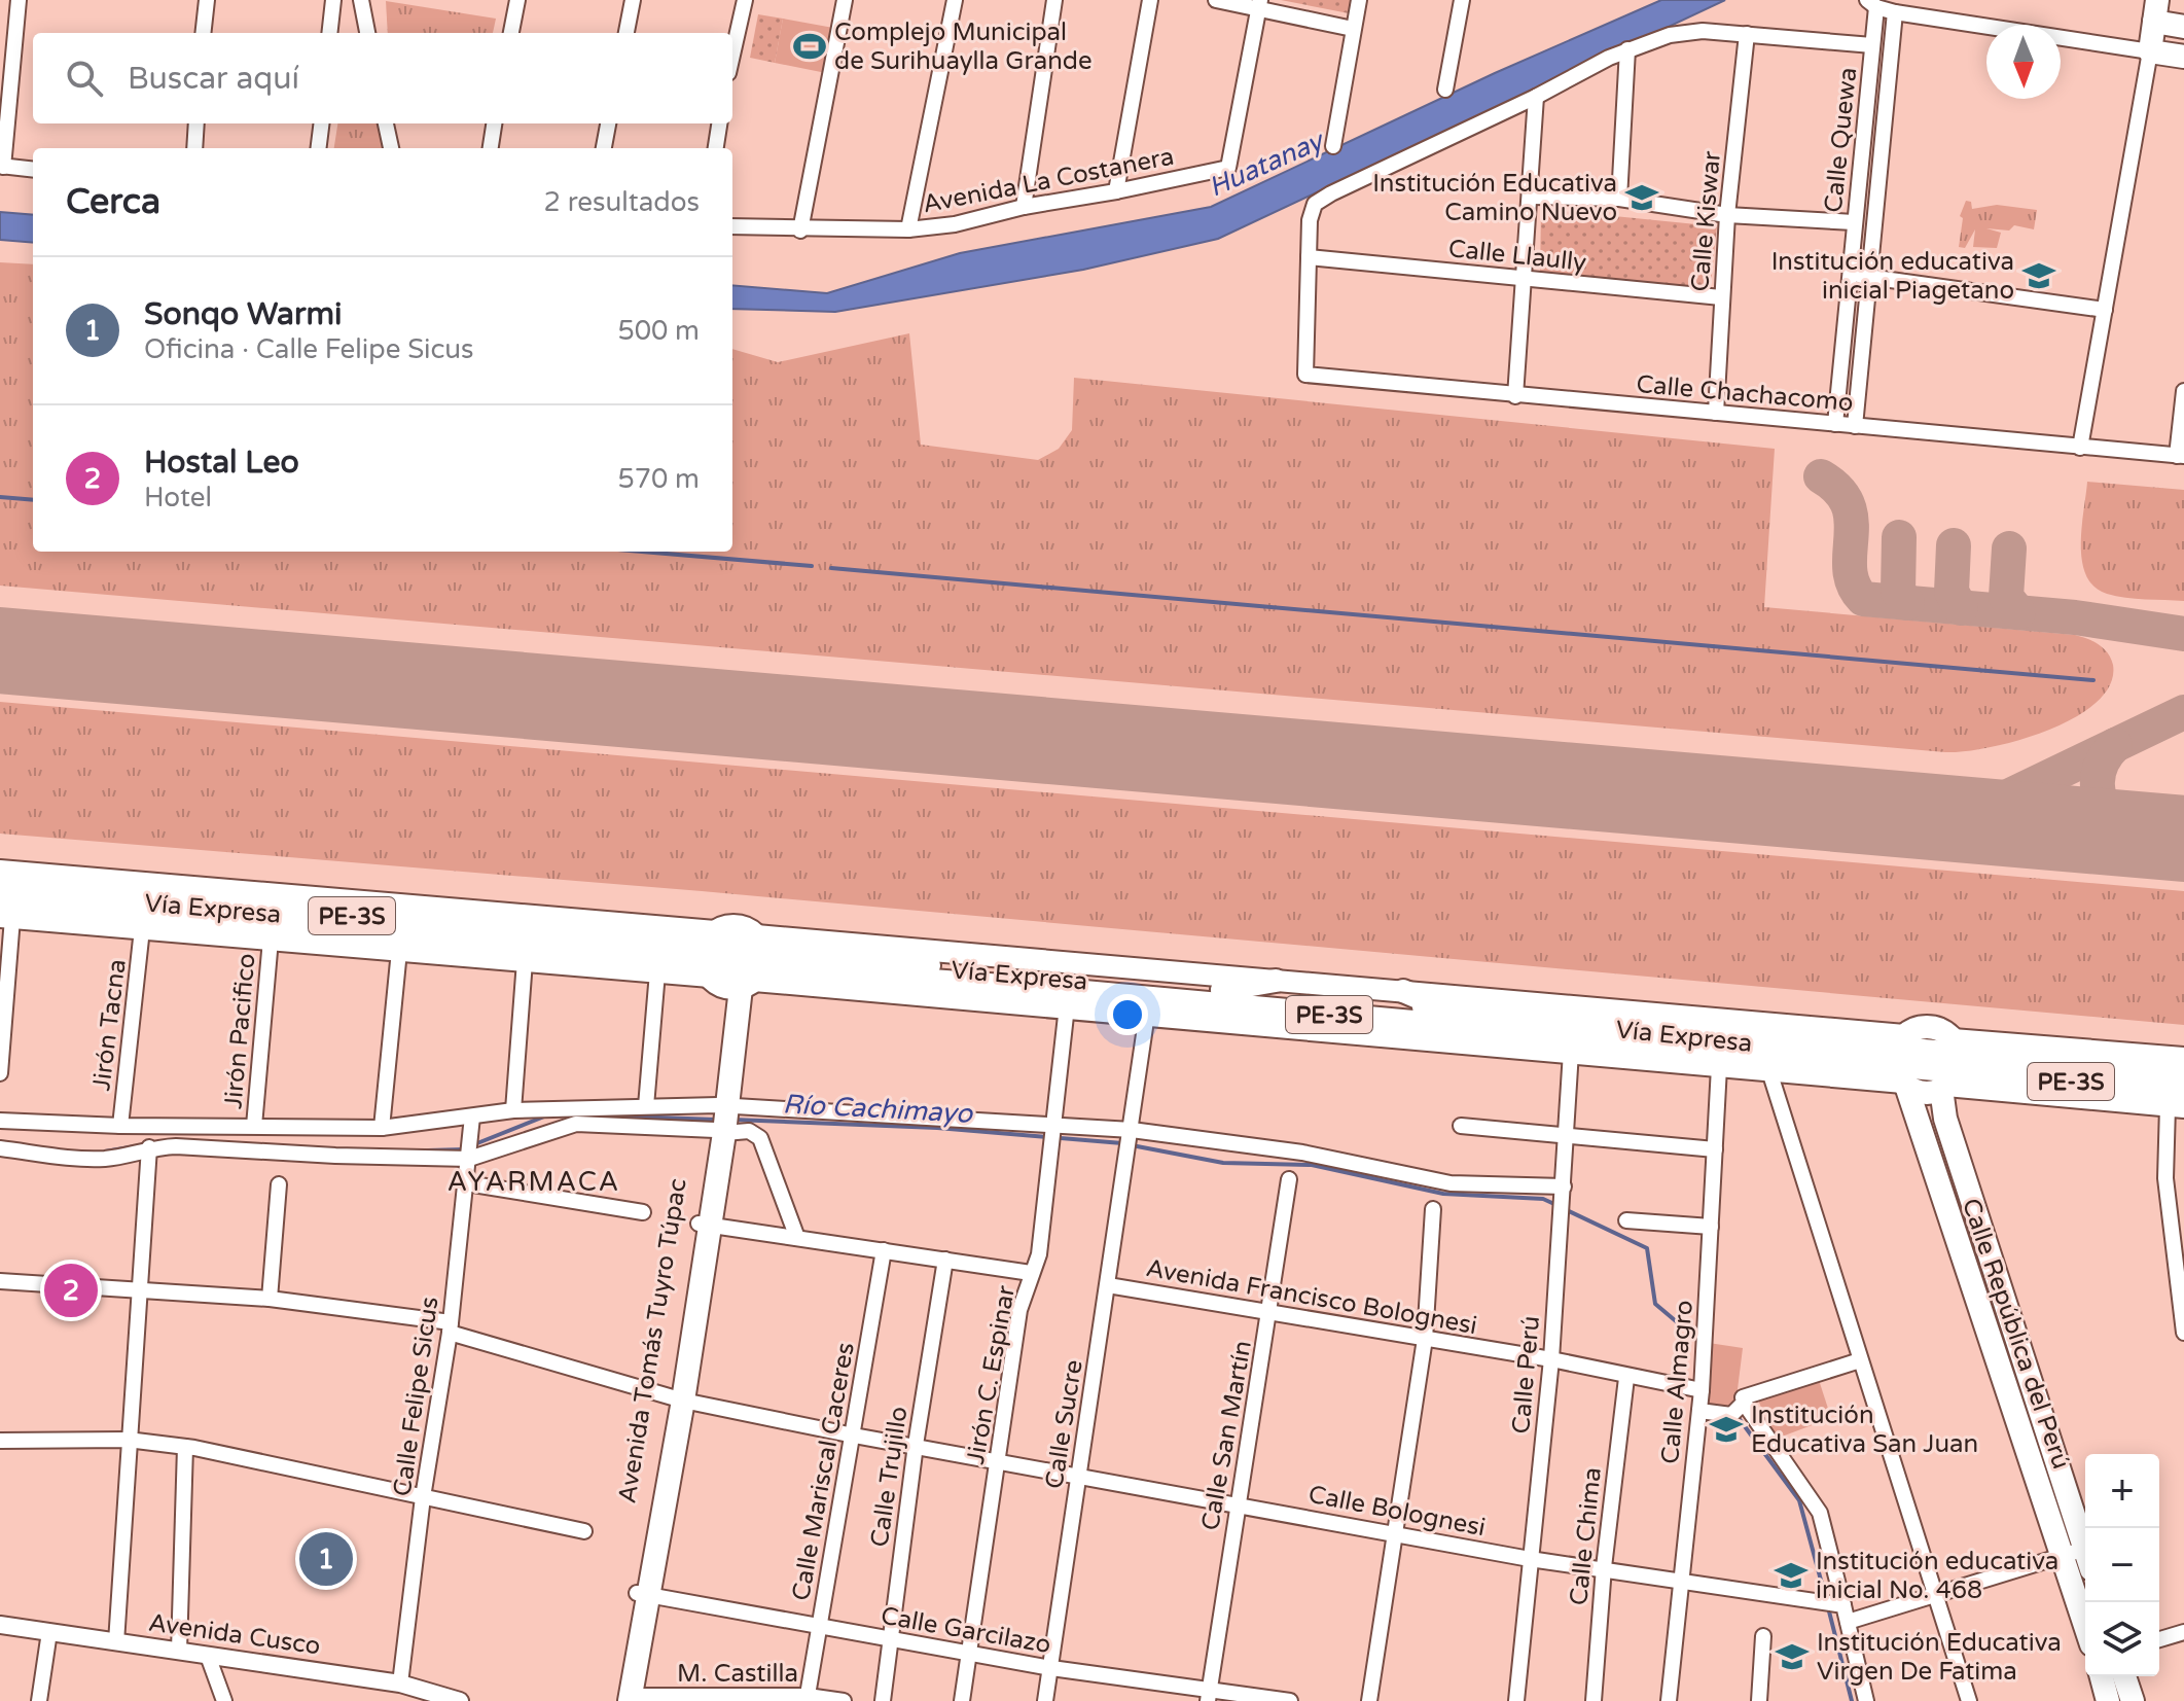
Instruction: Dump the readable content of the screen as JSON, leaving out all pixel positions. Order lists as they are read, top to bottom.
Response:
{
  "streets": {
    "main road": [
      "Vía Expresa",
      "PE-3S",
      "Calle República del Perú",
      "Avenida Tomás Tuyro Túpac"
    ],
    "street": [
      "Calle Quewa",
      "Avenida La Costanera",
      "Calle Kiswar",
      "Calle Llaully",
      "Calle Chachacomo",
      "Jirón Tacna",
      "Jirón Pacifico",
      "Avenida Francisco Bolognesi",
      "Jirón C. Espinar",
      "Calle Perú",
      "Calle Almagro",
      "Calle Felipe Sicus",
      "Calle Sucre",
      "Calle San Martín",
      "Calle Mariscal Caceres",
      "Calle Trujillo",
      "Calle Bolognesi",
      "Calle Chima",
      "Calle Garcilazo",
      "Avenida Cusco",
      "M. Castilla"
    ]
  },
  "crossings": [
    ["Calle Quewa", "Calle Chachacomo"],
    ["Calle Kiswar", "Calle Llaully"],
    ["Calle Kiswar", "Calle Chachacomo"],
    ["Calle Llaully", "Calle Chachacomo"],
    ["Vía Expresa", "Jirón Tacna"],
    ["Vía Expresa", "Jirón Pacifico"],
    ["Vía Expresa", "Calle República del Perú"],
    ["Vía Expresa", "Avenida Tomás Tuyro Túpac"],
    ["Vía Expresa", "Jirón C. Espinar"],
    ["Vía Expresa", "Calle Perú"],
    ["Vía Expresa", "Calle Almagro"],
    ["Vía Expresa", "Calle Sucre"],
    ["Avenida Francisco Bolognesi", "Calle Perú"],
    ["Avenida Francisco Bolognesi", "Calle Almagro"],
    ["Avenida Francisco Bolognesi", "Calle Sucre"],
    ["Avenida Francisco Bolognesi", "Calle San Martín"],
    ["Avenida Francisco Bolognesi", "Calle Chima"],
    ["Avenida Tomás Tuyro Túpac", "Calle Bolognesi"],
    ["Avenida Tomás Tuyro Túpac", "Calle Garcilazo"],
    ["Avenida Tomás Tuyro Túpac", "M. Castilla"],
    ["Jirón C. Espinar", "Calle Bolognesi"],
    ["Jirón C. Espinar", "Calle Garcilazo"],
    ["Calle Perú", "Calle Bolognesi"],
    ["Calle Almagro", "Calle Bolognesi"],
    ["Calle Felipe Sicus", "Calle Bolognesi"],
    ["Calle Felipe Sicus", "Avenida Cusco"],
    ["Calle Sucre", "Calle Bolognesi"],
    ["Calle Sucre", "Calle Garcilazo"],
    ["Calle San Martín", "Calle Bolognesi"],
    ["Calle San Martín", "Calle Garcilazo"],
    ["Calle Mariscal Caceres", "Calle Bolognesi"],
    ["Calle Mariscal Caceres", "Calle Garcilazo"],
    ["Calle Mariscal Caceres", "M. Castilla"],
    ["Calle Trujillo", "Calle Bolognesi"],
    ["Calle Trujillo", "Calle Garcilazo"],
    ["Calle Bolognesi", "Calle Chima"]
  ],
  "districts": ["AYARMACA"],
  "water": ["Huatanay", "Río Cachimayo"],
  "places": {
    "sports": ["Complejo Municipal de Surihuaylla Grande"],
    "school or university": [
      "Institución Educativa Camino Nuevo",
      "Institución educativa inicial Piagetano",
      "Institución Educativa San Juan",
      "Institución educativa inicial No. 468",
      "Institución Educativa Virgen De Fatima"
    ]
  },
  "north": "bottom",
  "page": {
    "search": "Buscar aquí",
    "heading": ["Cerca", "2 resultados"],
    "list": [
      {
        "mark": "1",
        "name": "Sonqo Warmi",
        "note": "Oficina · Calle Felipe Sicus",
        "value": "500 m"
      },
      {
        "mark": "2",
        "name": "Hostal Leo",
        "note": "Hotel",
        "value": "570 m"
      }
    ],
    "pins": ["2", "1"],
    "map_buttons": ["+", "−"]
  }
}
